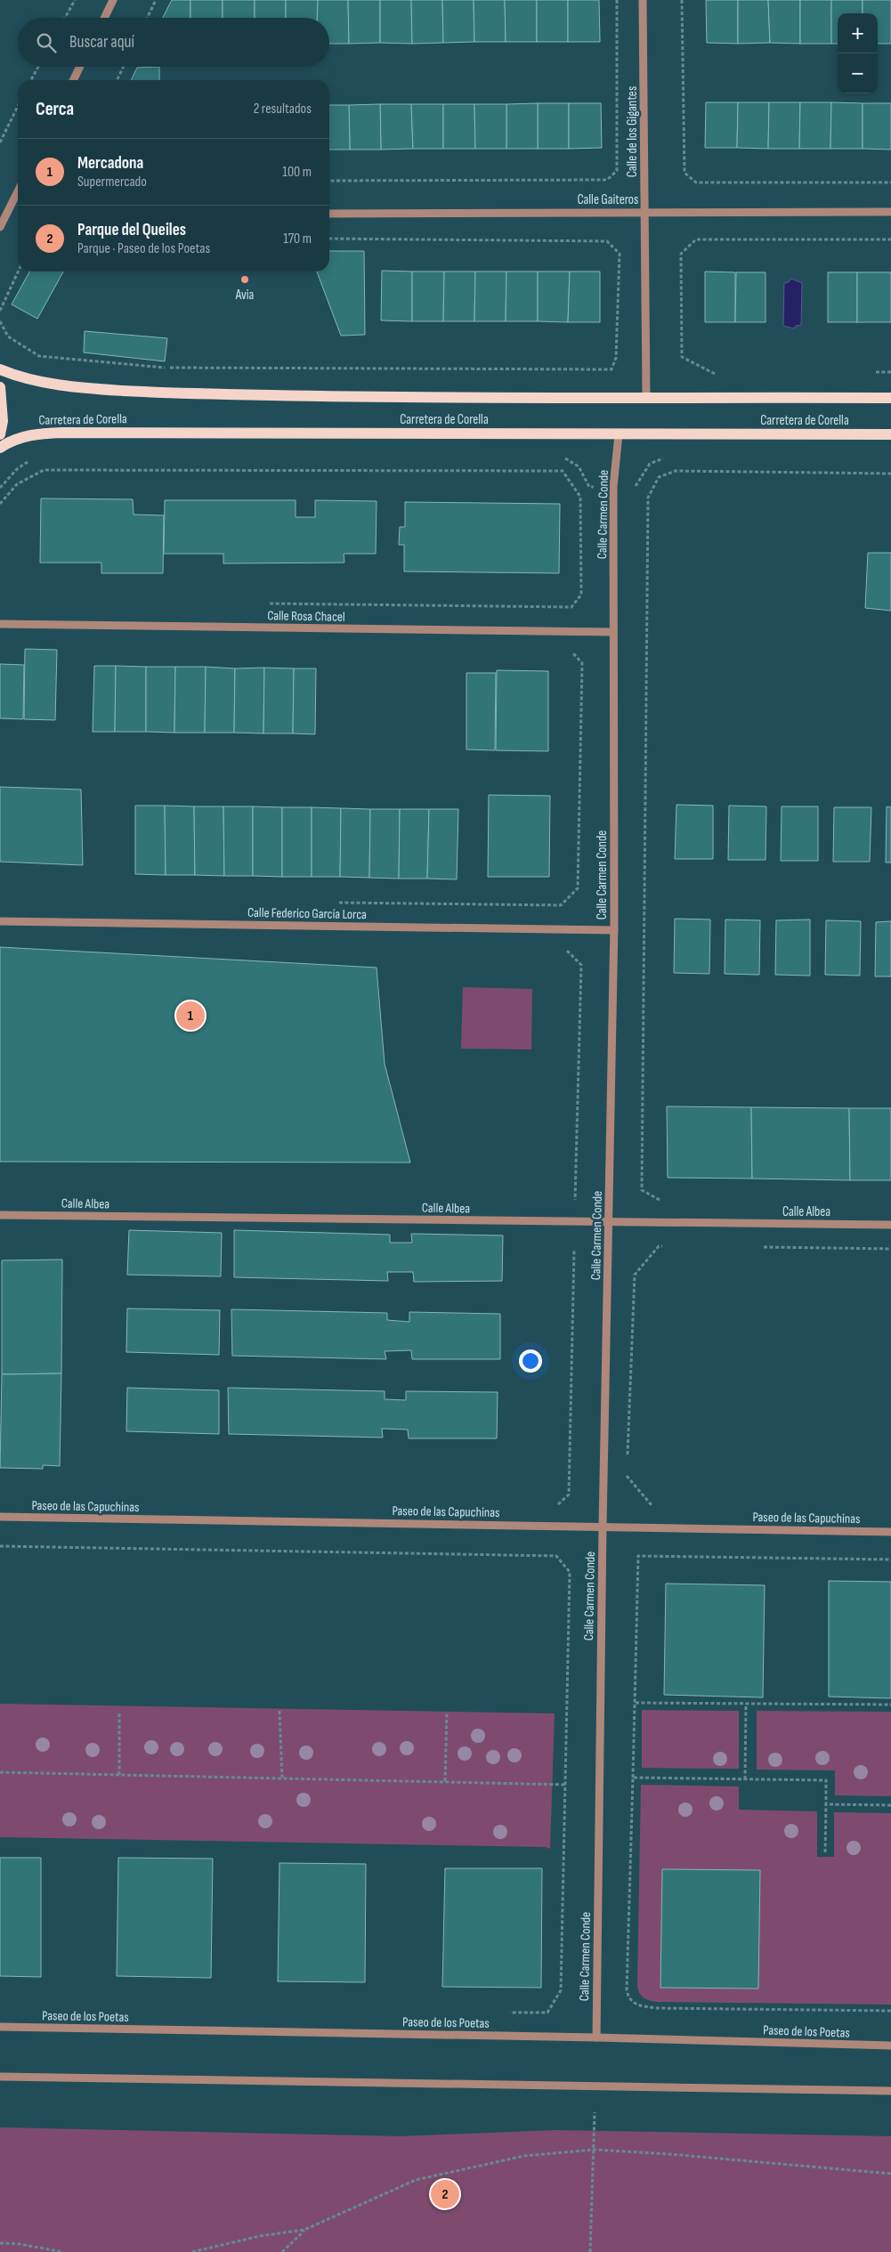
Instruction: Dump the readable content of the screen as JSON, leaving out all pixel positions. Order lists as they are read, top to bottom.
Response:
{
  "streets": {
    "main road": ["Carretera de Corella"],
    "street": [
      "Calle de los Gigantes",
      "Calle Gaiteros",
      "Calle Carmen Conde",
      "Calle Rosa Chacel",
      "Calle Federico García Lorca",
      "Calle Albea",
      "Paseo de las Capuchinas",
      "Paseo de los Poetas"
    ]
  },
  "crossings": [
    ["Calle de los Gigantes", "Calle Gaiteros"],
    ["Calle de los Gigantes", "Carretera de Corella"],
    ["Carretera de Corella", "Calle Carmen Conde"],
    ["Calle Carmen Conde", "Calle Rosa Chacel"],
    ["Calle Carmen Conde", "Calle Federico García Lorca"],
    ["Calle Carmen Conde", "Calle Albea"],
    ["Calle Carmen Conde", "Paseo de las Capuchinas"],
    ["Calle Carmen Conde", "Paseo de los Poetas"]
  ],
  "places": ["Avia"],
  "page": {
    "map_buttons": ["+", "−"],
    "search": "Buscar aquí",
    "heading": ["Cerca", "2 resultados"],
    "list": [
      {
        "mark": "1",
        "name": "Mercadona",
        "note": "Supermercado",
        "value": "100 m"
      },
      {
        "mark": "2",
        "name": "Parque del Queiles",
        "note": "Parque · Paseo de los Poetas",
        "value": "170 m"
      }
    ],
    "pins": ["1", "2"]
  }
}
